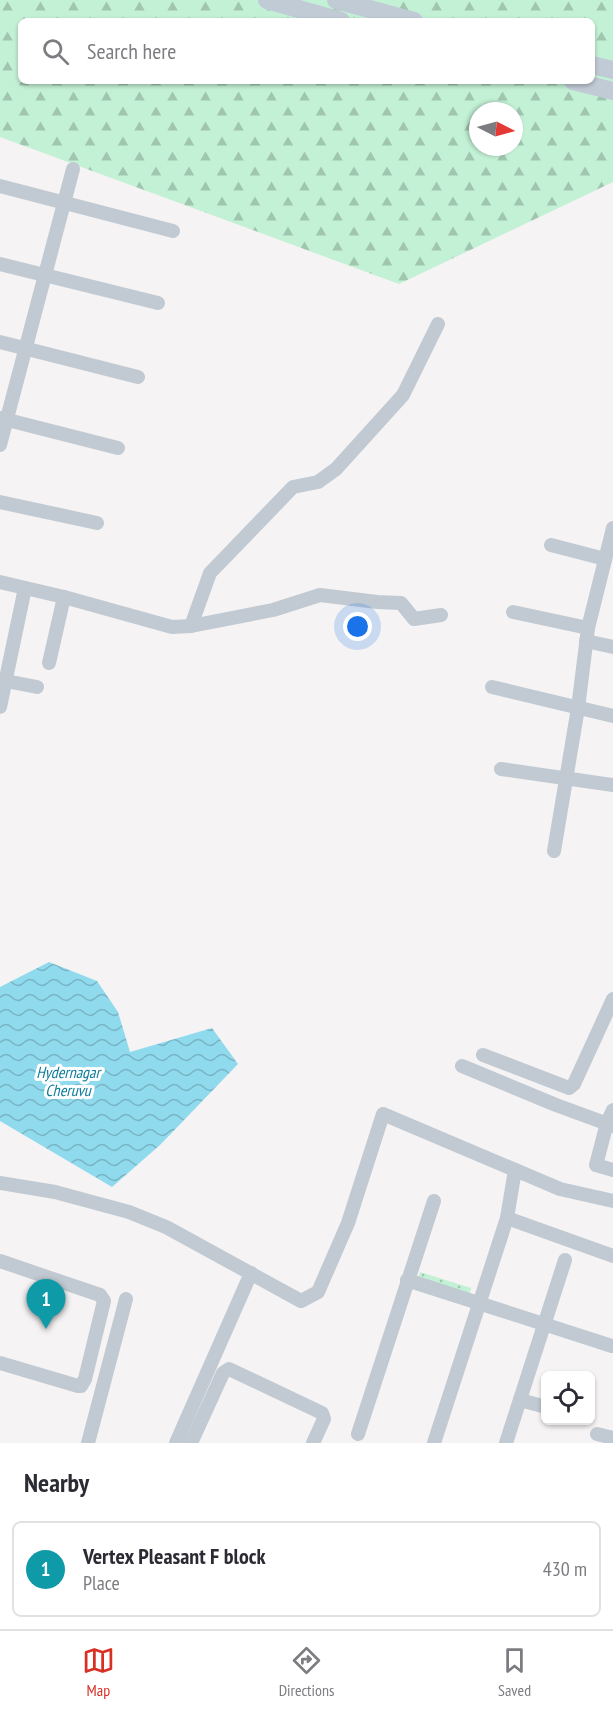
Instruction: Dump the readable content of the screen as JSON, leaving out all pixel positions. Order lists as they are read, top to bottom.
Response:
{
  "water": ["Hydernagar Cheruvu"],
  "north": "right",
  "page": {
    "search": "Search here",
    "pins": "1",
    "heading": "Nearby",
    "list": [
      {
        "mark": "1",
        "name": "Vertex Pleasant F block",
        "note": "Place",
        "value": "430 m"
      }
    ],
    "nav": ["Map", "Directions", "Saved"]
  }
}
